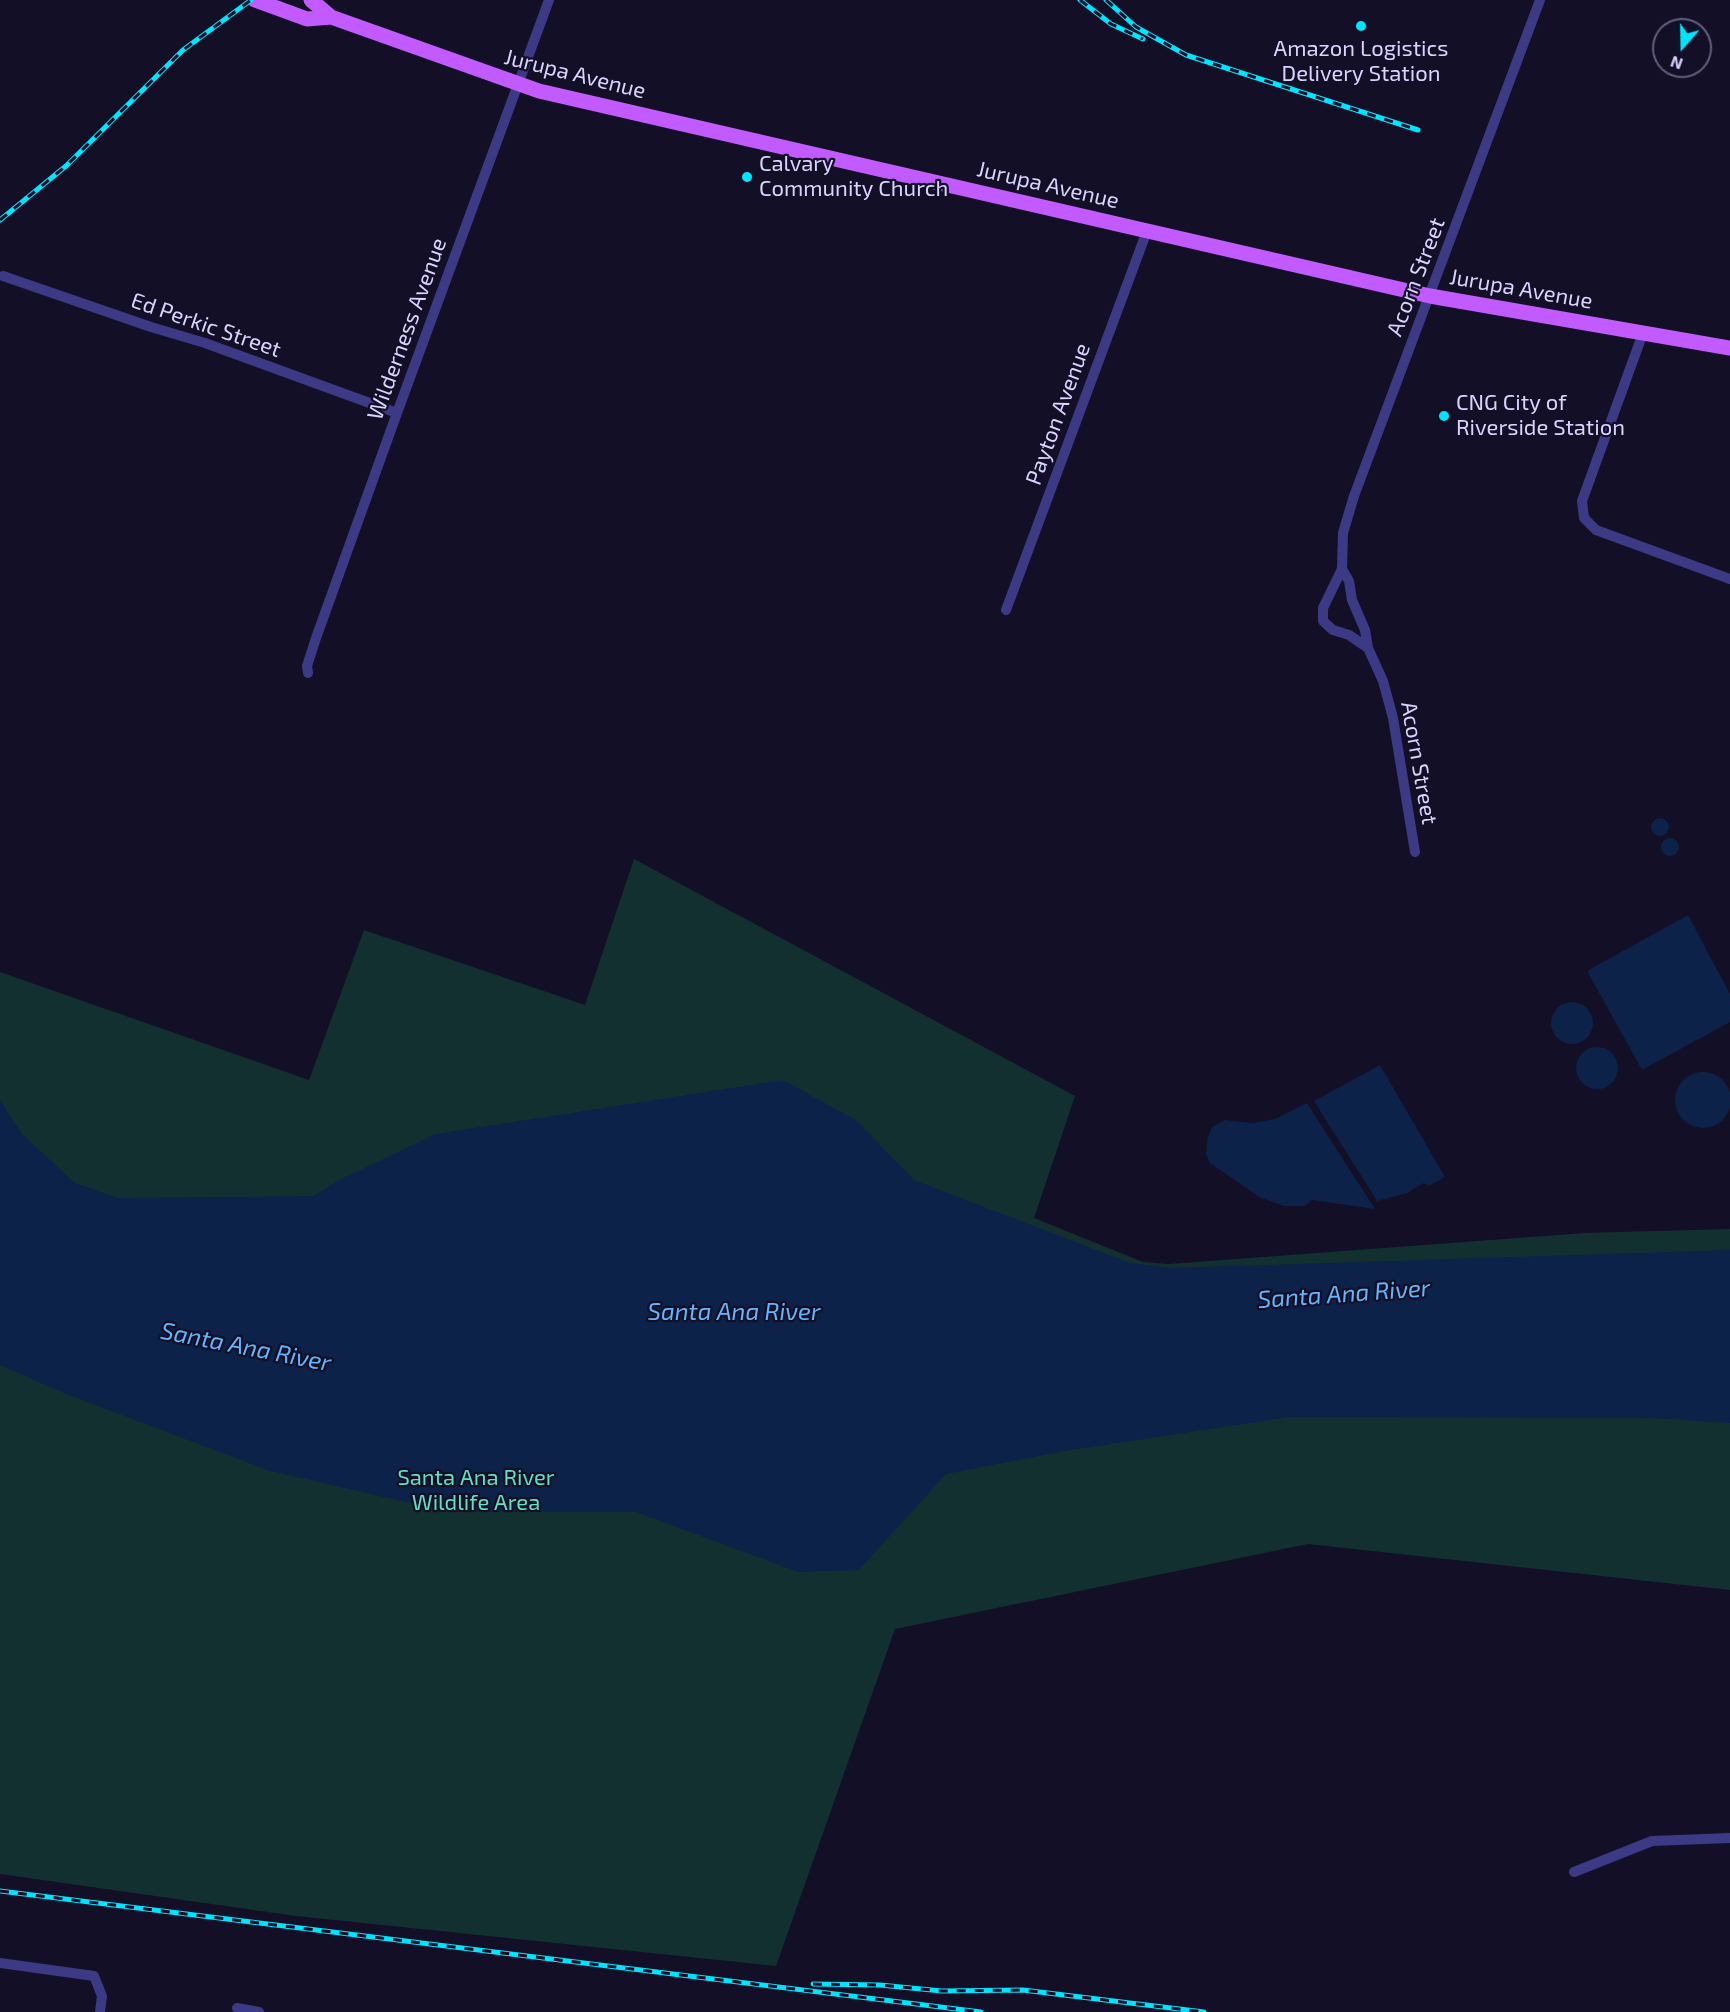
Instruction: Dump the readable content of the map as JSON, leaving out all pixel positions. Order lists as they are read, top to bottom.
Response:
{
  "streets": {
    "main road": ["Jurupa Avenue"],
    "street": [
      "Acorn Street",
      "Ed Perkic Street",
      "Wilderness Avenue",
      "Payton Avenue"
    ]
  },
  "crossings": [
    ["Jurupa Avenue", "Acorn Street"],
    ["Jurupa Avenue", "Wilderness Avenue"],
    ["Jurupa Avenue", "Payton Avenue"],
    ["Ed Perkic Street", "Wilderness Avenue"]
  ],
  "water": ["Santa Ana River"],
  "parks": ["Santa Ana River Wildlife Area"],
  "places": ["Amazon Logistics Delivery Station", "Calvary Community Church", "CNG City of Riverside Station"],
  "north": "bottom"
}
